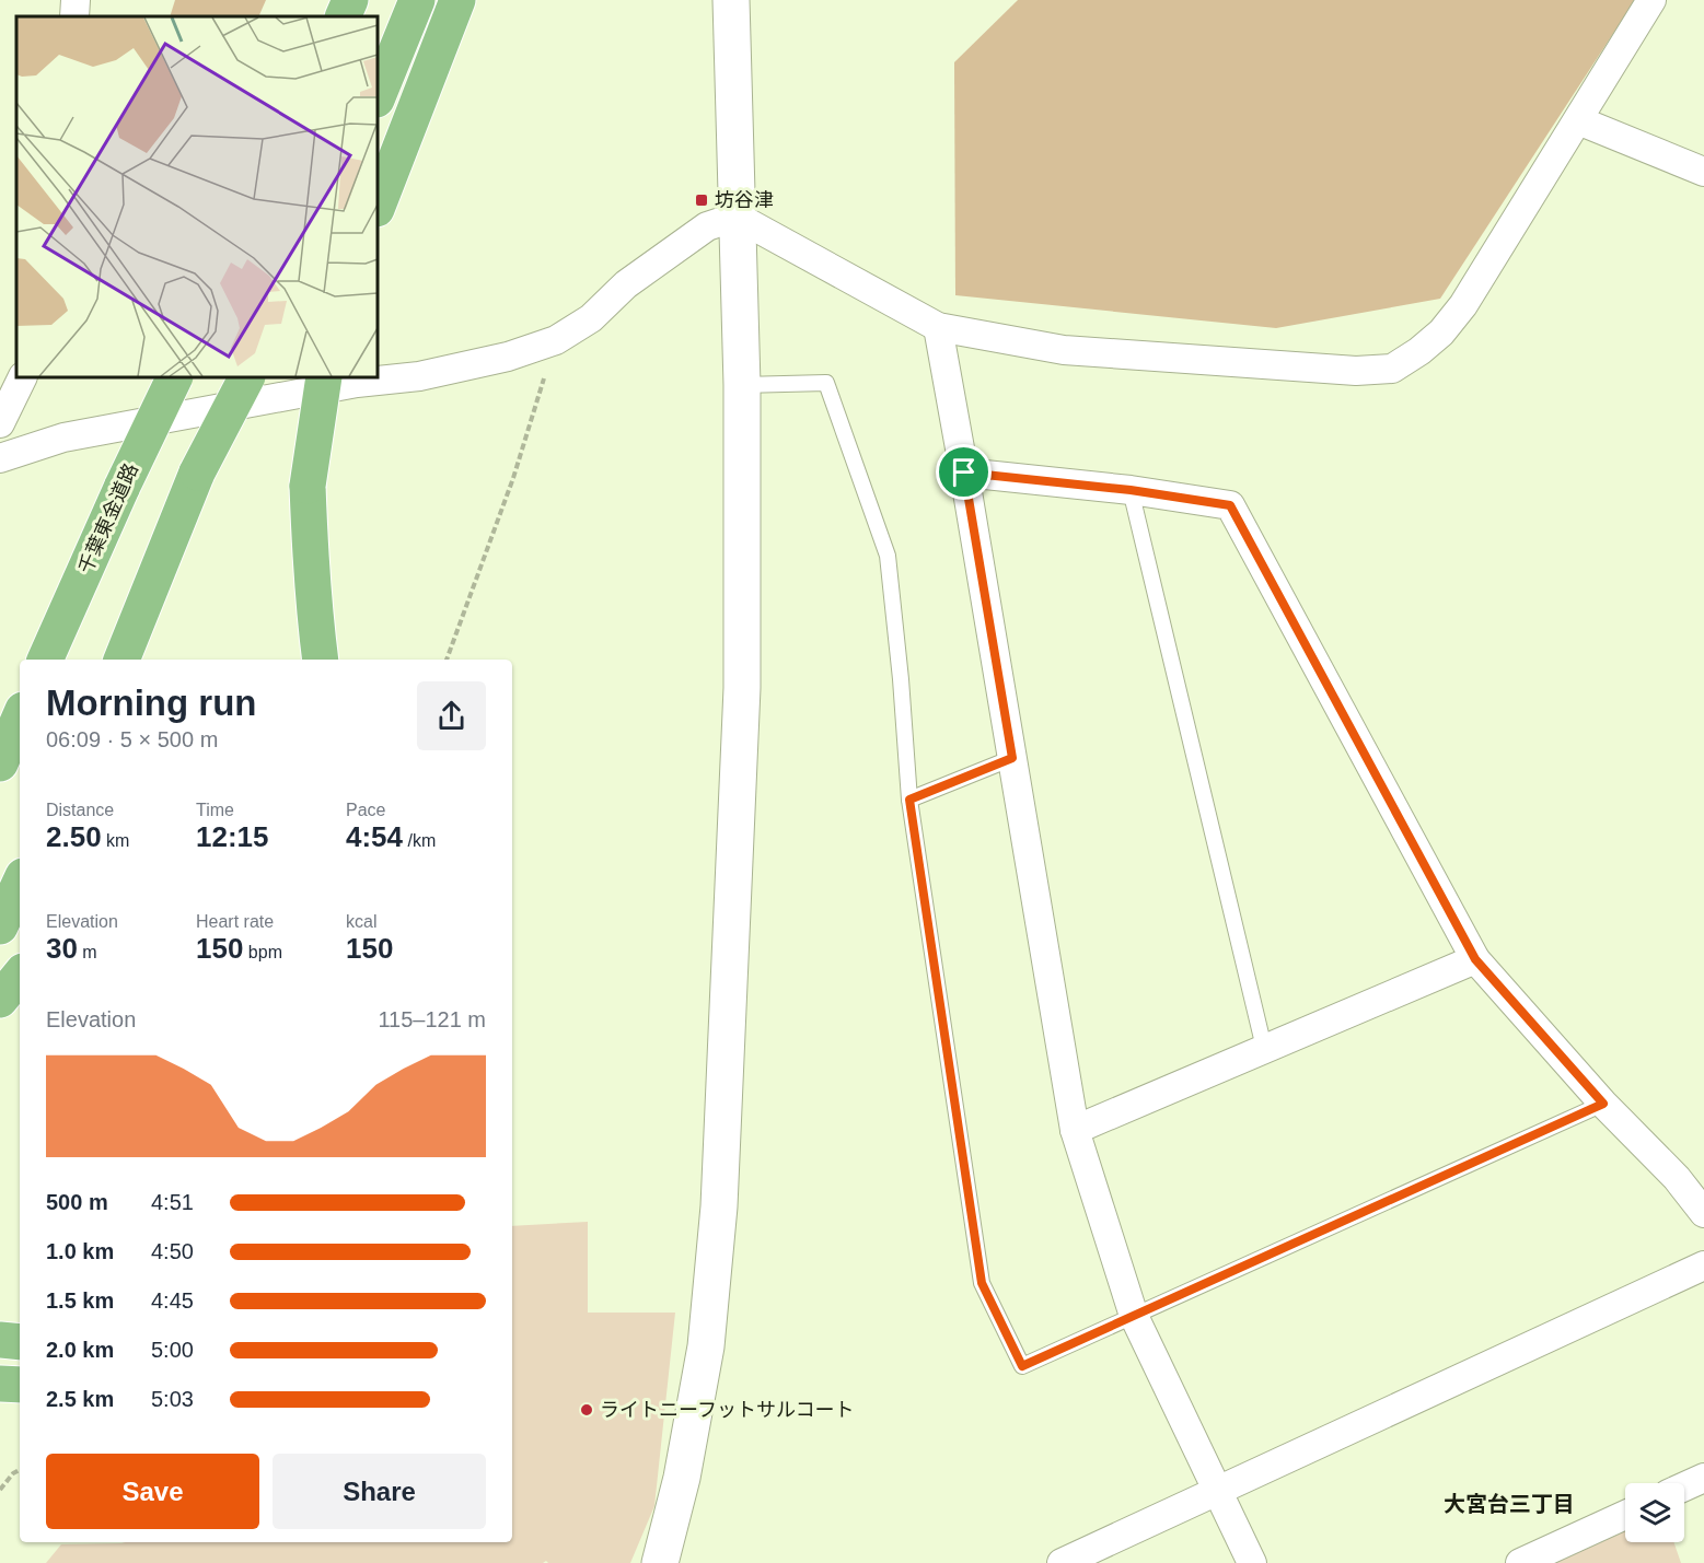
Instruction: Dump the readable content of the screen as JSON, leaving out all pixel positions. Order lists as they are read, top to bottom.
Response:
{
  "streets": {
    "highway": ["千葉東金道路"]
  },
  "districts": ["大宮台三丁目"],
  "places": {
    "transit": ["坊谷津"],
    "other": ["ライトニーフットサルコート"]
  },
  "page": {
    "heading": ["Morning run", "06:09 · 5 × 500 m"],
    "stats": [
      ["Distance", "2.50 km"],
      ["Time", "12:15"],
      ["Pace", "4:54 /km"],
      ["Elevation", "30 m"],
      ["Heart rate", "150 bpm"],
      ["kcal", "150"]
    ],
    "chart": ["Elevation", "115–121 m"],
    "list": [
      {
        "name": "500 m",
        "note": "4:51"
      },
      {
        "name": "1.0 km",
        "note": "4:50"
      },
      {
        "name": "1.5 km",
        "note": "4:45"
      },
      {
        "name": "2.0 km",
        "note": "5:00"
      },
      {
        "name": "2.5 km",
        "note": "5:03"
      }
    ],
    "buttons": ["Save", "Share"]
  }
}
